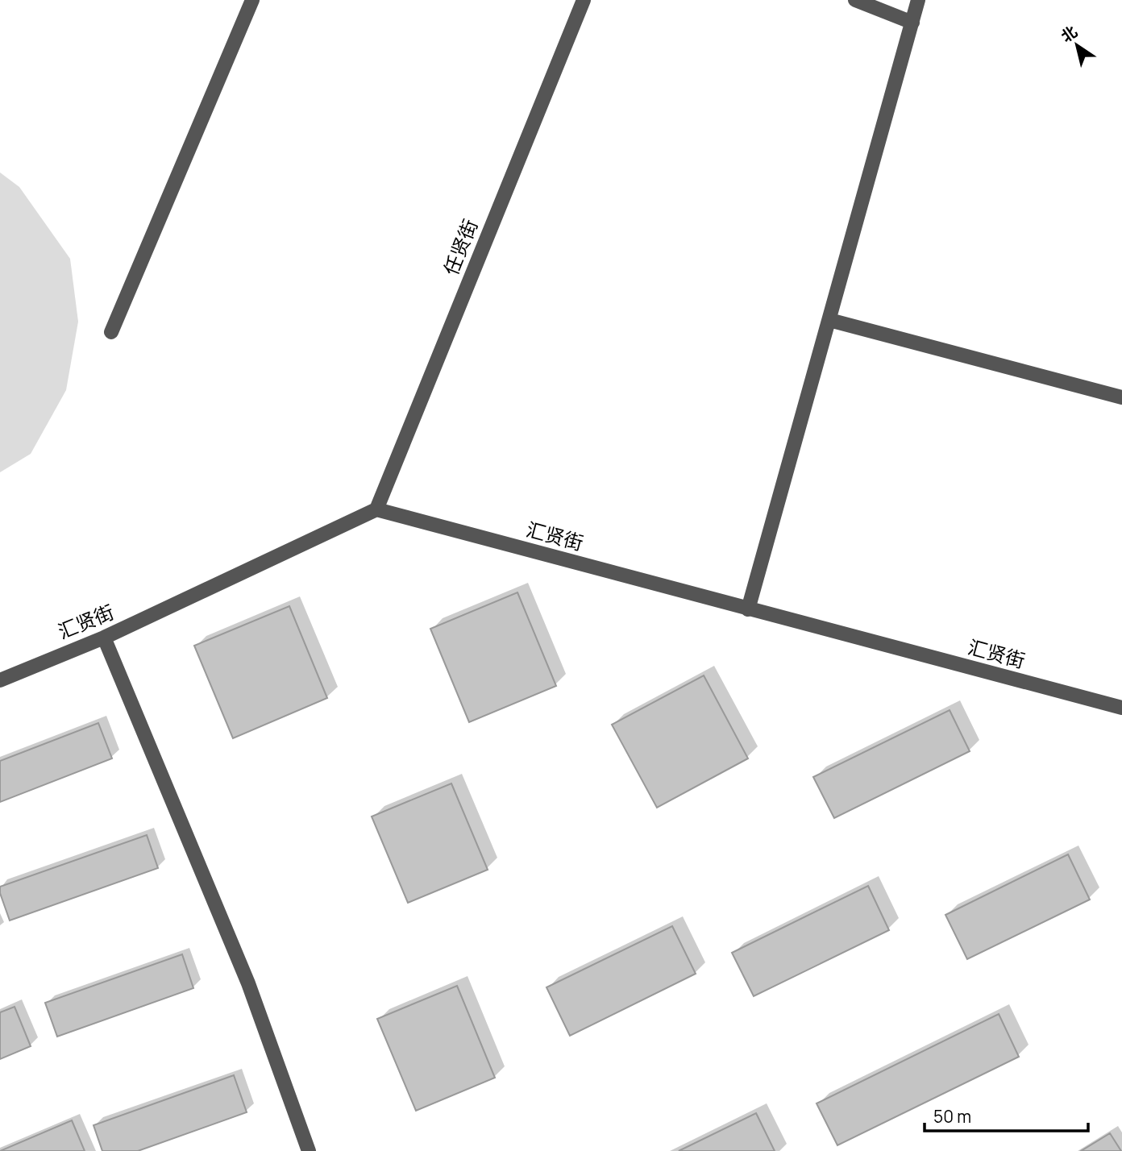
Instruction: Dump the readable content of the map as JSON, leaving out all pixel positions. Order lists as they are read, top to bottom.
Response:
{
  "streets": {
    "street": ["任贤街", "汇贤街"]
  },
  "crossings": [
    ["任贤街", "汇贤街"]
  ],
  "scale_bar": "50 m",
  "north": "top left"
}
